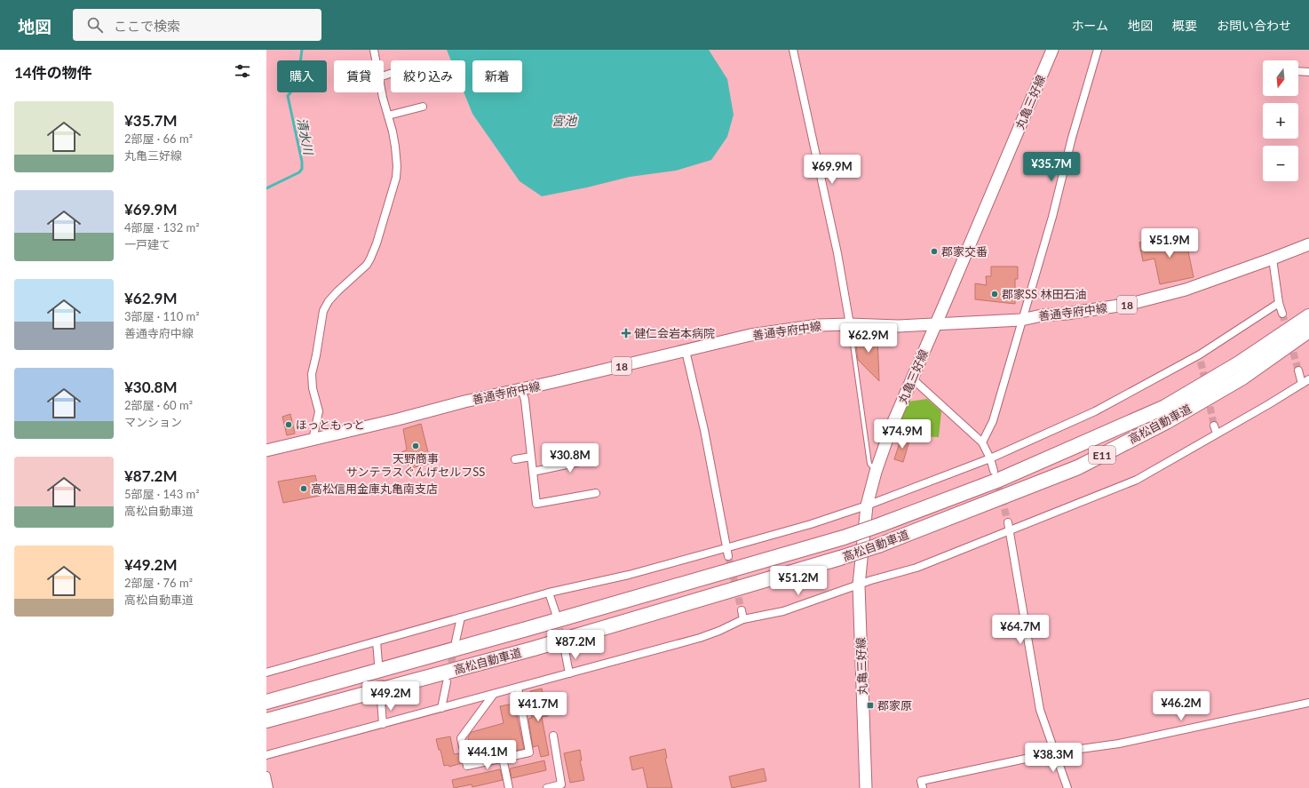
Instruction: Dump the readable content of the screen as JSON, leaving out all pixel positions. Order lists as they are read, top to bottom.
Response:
{
  "streets": {
    "highway": ["高松自動車道", "E11"],
    "main road": ["丸亀三好線", "18", "善通寺府中線"]
  },
  "crossings": [
    ["丸亀三好線", "善通寺府中線"]
  ],
  "water": ["宮池", "清水川"],
  "places": {
    "other": [
      "郡家交番",
      "郡家SS 林田石油",
      "ほっともっと",
      "天野商事 サンテラスぐんげセルフSS",
      "高松信用金庫丸亀南支店"
    ],
    "health": ["健仁会岩本病院"],
    "transit": ["郡家原"]
  },
  "north": "bottom",
  "page": {
    "header": "地図",
    "search": "ここで検索",
    "nav": [
      "ホーム",
      "地図",
      "概要",
      "お問い合わせ"
    ],
    "heading": "14件の物件",
    "map_buttons": ["+", "−"],
    "chip": [
      "購入",
      "賃貸",
      "絞り込み",
      "新着"
    ],
    "list": [
      {
        "name": "¥35.7M",
        "note": "2部屋 · 66 m² · 丸亀三好線"
      },
      {
        "name": "¥69.9M",
        "note": "4部屋 · 132 m² · 一戸建て"
      },
      {
        "name": "¥62.9M",
        "note": "3部屋 · 110 m² · 善通寺府中線"
      },
      {
        "name": "¥30.8M",
        "note": "2部屋 · 60 m² · マンション"
      },
      {
        "name": "¥87.2M",
        "note": "5部屋 · 143 m² · 高松自動車道"
      },
      {
        "name": "¥49.2M",
        "note": "2部屋 · 76 m² · 高松自動車道"
      }
    ],
    "price": [
      "¥35.7M",
      "¥69.9M",
      "¥51.9M",
      "¥62.9M",
      "¥74.9M",
      "¥30.8M",
      "¥51.2M",
      "¥64.7M",
      "¥87.2M",
      "¥49.2M",
      "¥46.2M",
      "¥41.7M",
      "¥44.1M",
      "¥38.3M"
    ]
  }
}
